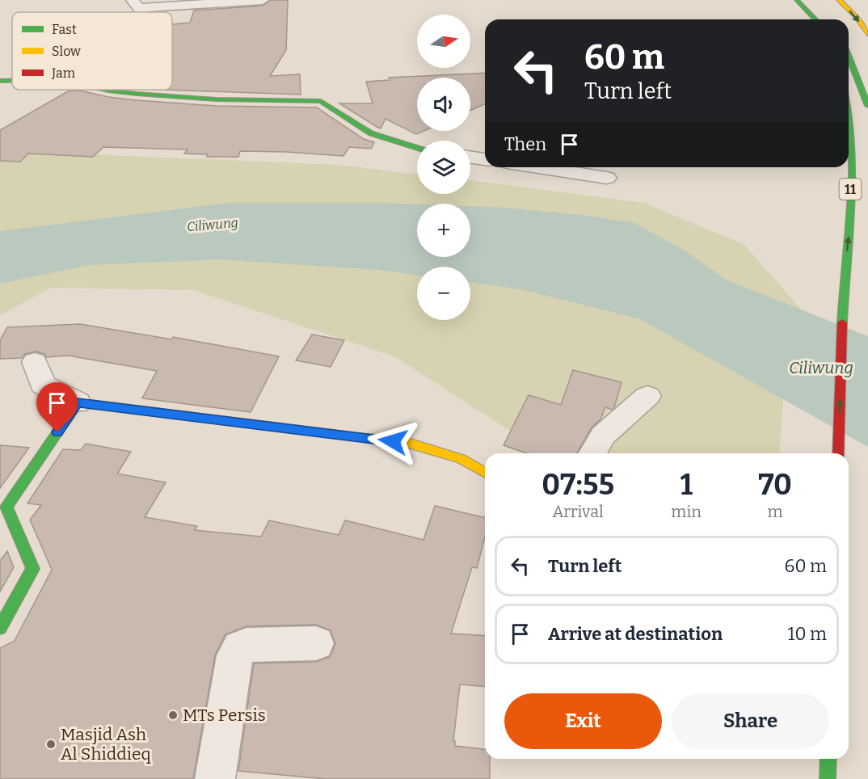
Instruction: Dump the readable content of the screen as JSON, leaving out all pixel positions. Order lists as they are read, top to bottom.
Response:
{
  "streets": {
    "main road": ["11"]
  },
  "water": ["Ciliwung"],
  "places": ["MTs Persis", "Masjid Ash Al Shiddieq"],
  "legend": ["Fast", "Slow", "Jam"],
  "north": "right",
  "page": {
    "map_buttons": ["+", "−"],
    "turn": ["60 m", "Turn left"],
    "then": "Then",
    "eta": [
      "07:55",
      "Arrival",
      "1",
      "min",
      "70",
      "m"
    ],
    "list": [
      {
        "name": "Turn left",
        "value": "60 m"
      },
      {
        "name": "Arrive at destination",
        "value": "10 m"
      }
    ],
    "buttons": ["Exit", "Share"]
  }
}
